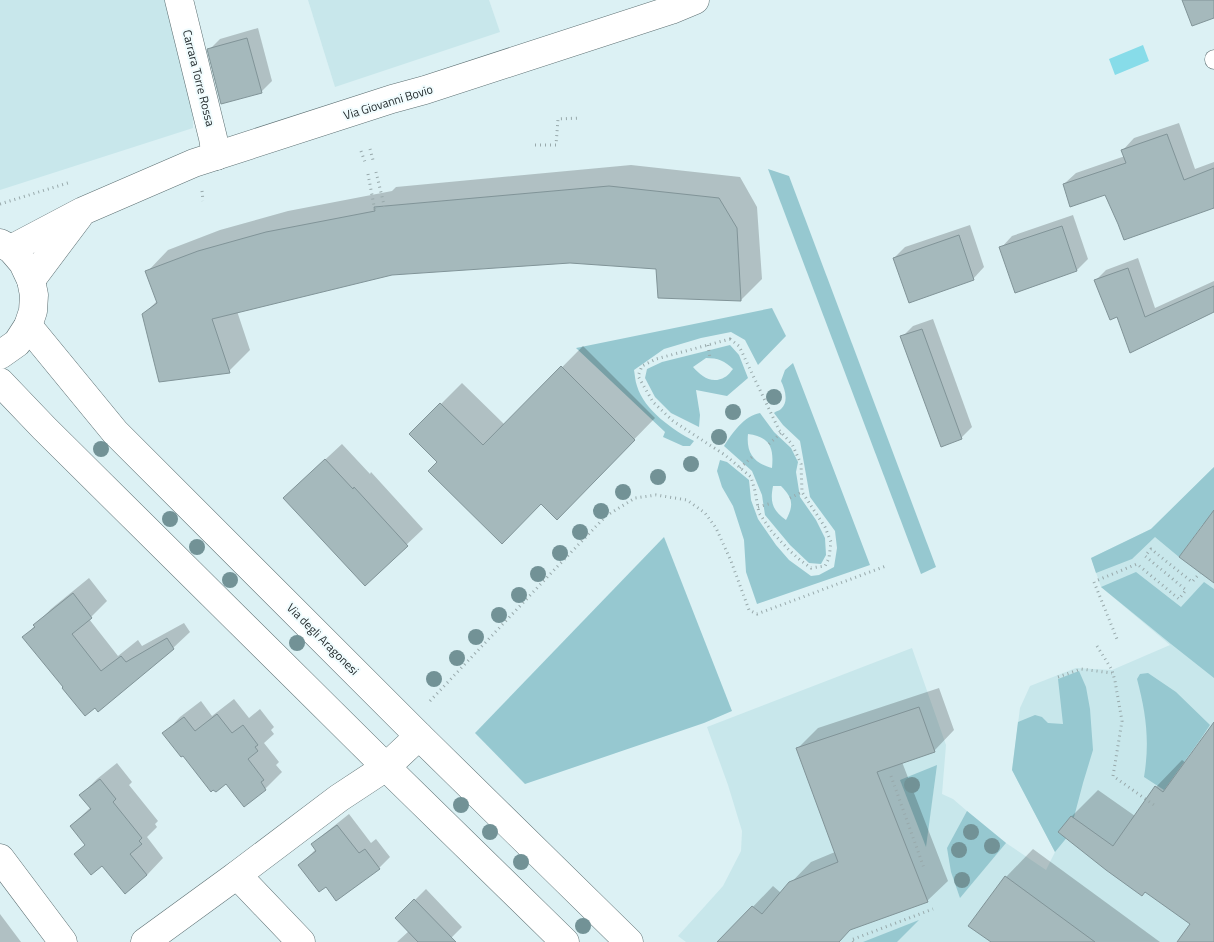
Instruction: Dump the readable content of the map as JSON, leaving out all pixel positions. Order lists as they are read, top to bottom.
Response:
{
  "streets": {
    "main road": ["Carrara Torre Rossa", "Via Giovanni Bovio", "Via degli Aragonesi"]
  },
  "crossings": [
    ["Carrara Torre Rossa", "Via Giovanni Bovio"],
    ["Via Giovanni Bovio", "Via degli Aragonesi"]
  ]
}
